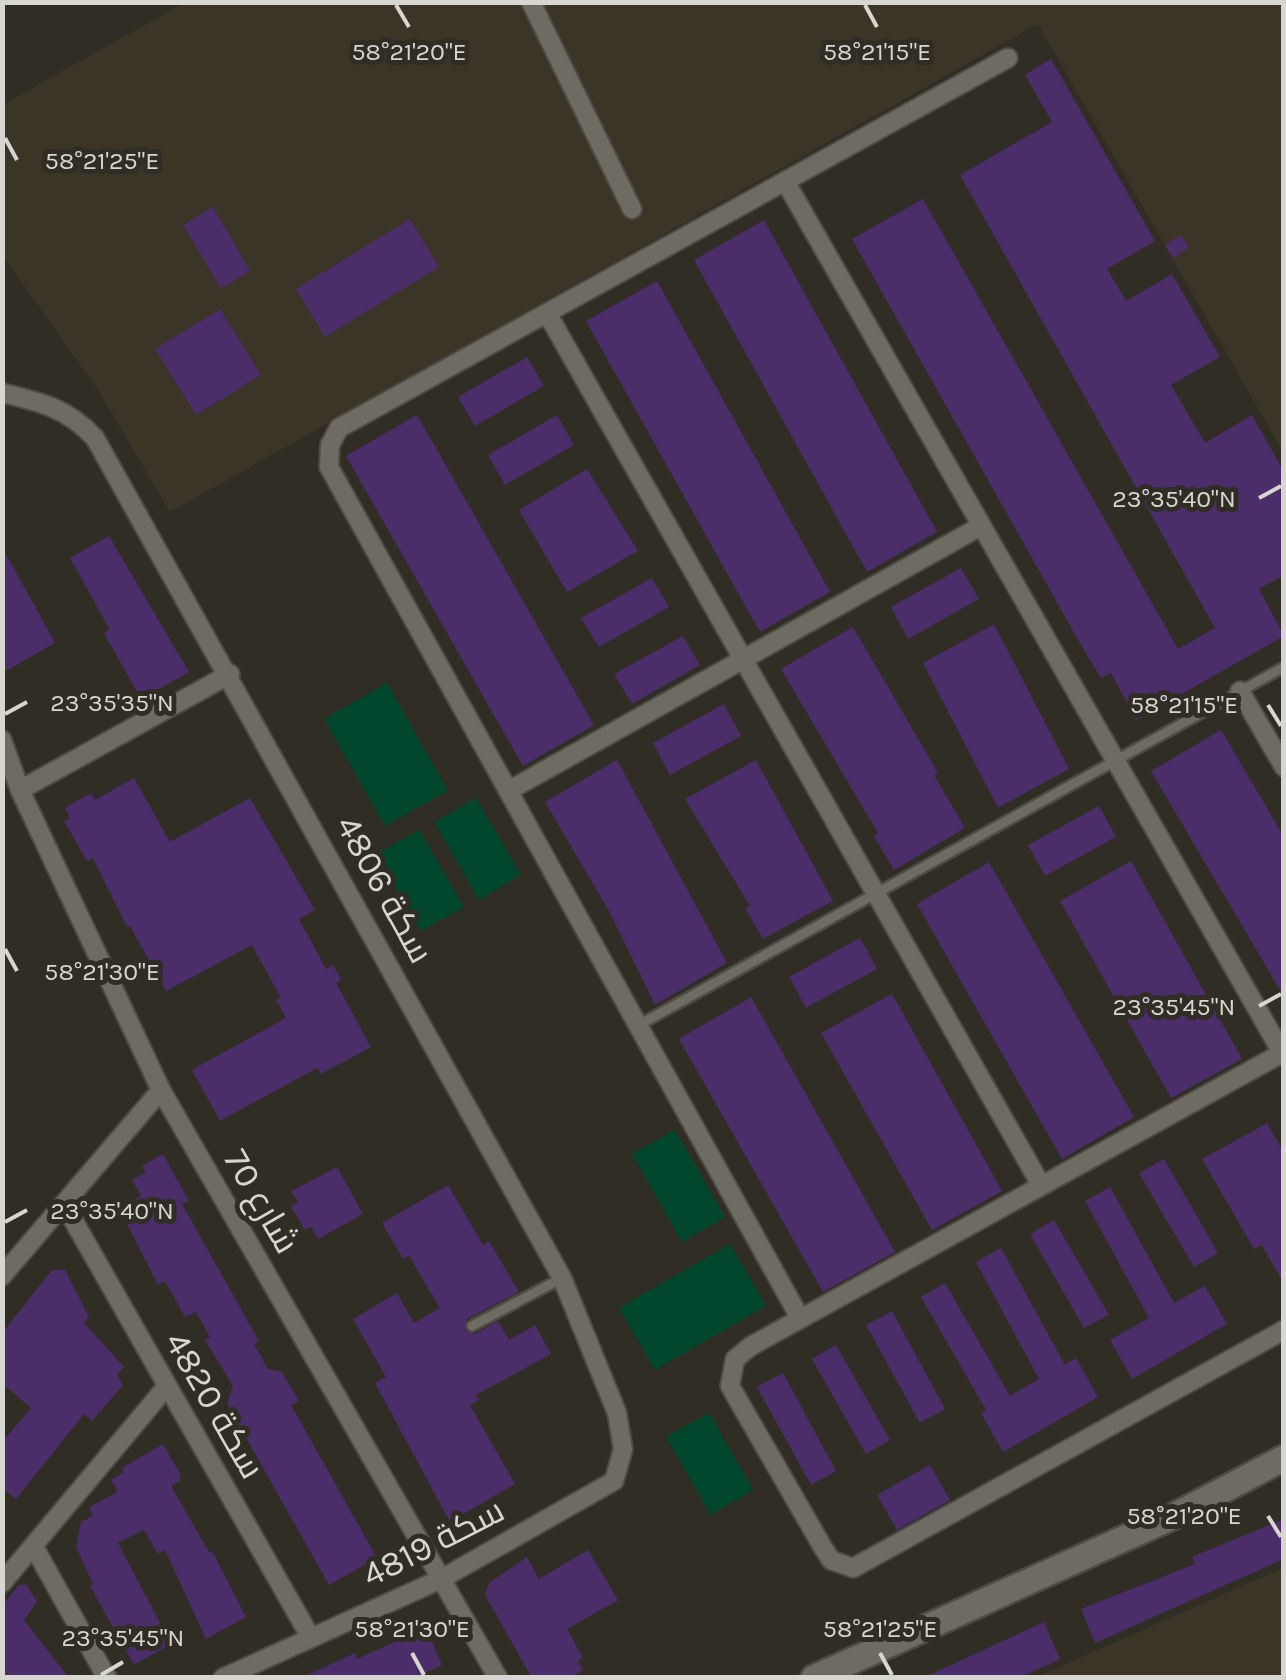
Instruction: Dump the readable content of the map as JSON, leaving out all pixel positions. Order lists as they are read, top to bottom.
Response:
{
  "streets": {
    "street": [
      "سكة 4806",
      "شارع 70",
      "سكة 4820",
      "سكة 4819"
    ]
  },
  "crossings": [
    ["سكة 4806", "سكة 4819"],
    ["شارع 70", "سكة 4819"],
    ["سكة 4820", "سكة 4819"]
  ],
  "coordinates": [
    "58°21'20\"E",
    "58°21'15\"E",
    "58°21'25\"E",
    "23°35'40\"N",
    "23°35'35\"N",
    "58°21'30\"E",
    "23°35'45\"N"
  ]
}
